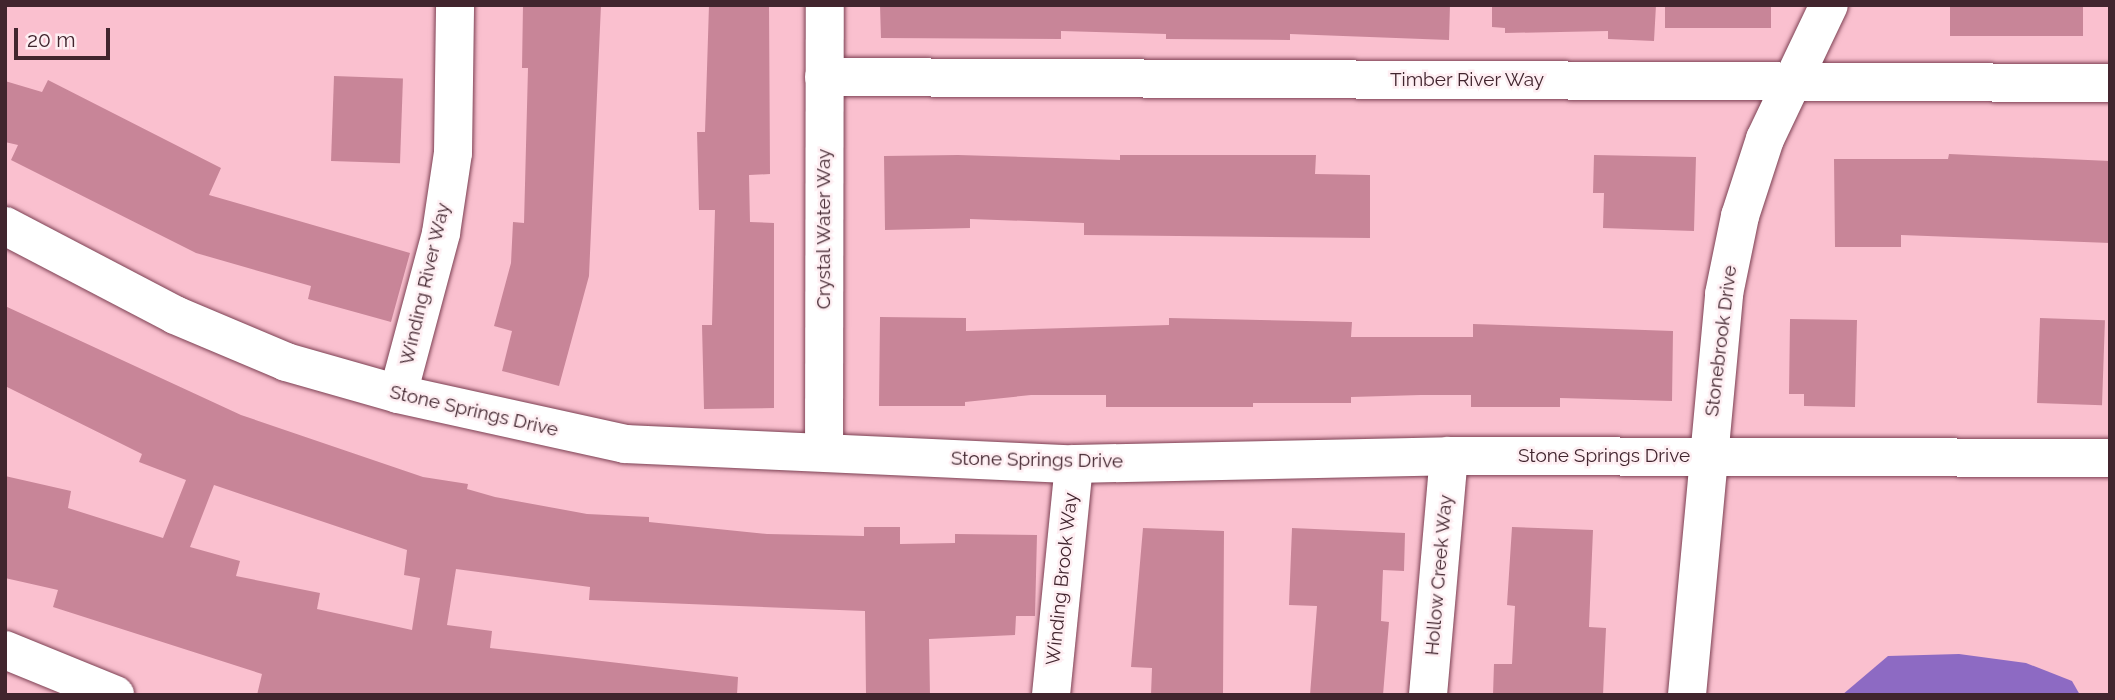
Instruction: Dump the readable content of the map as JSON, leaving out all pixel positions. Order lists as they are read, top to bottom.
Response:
{
  "streets": {
    "street": [
      "Timber River Way",
      "Crystal Water Way",
      "Winding River Way",
      "Stonebrook Drive",
      "Stone Springs Drive",
      "Hollow Creek Way",
      "Winding Brook Way"
    ]
  },
  "crossings": [
    ["Timber River Way", "Crystal Water Way"],
    ["Timber River Way", "Stonebrook Drive"],
    ["Crystal Water Way", "Stone Springs Drive"],
    ["Winding River Way", "Stone Springs Drive"],
    ["Stonebrook Drive", "Stone Springs Drive"],
    ["Stone Springs Drive", "Hollow Creek Way"],
    ["Stone Springs Drive", "Winding Brook Way"]
  ],
  "scale_bar": "20 m"
}
